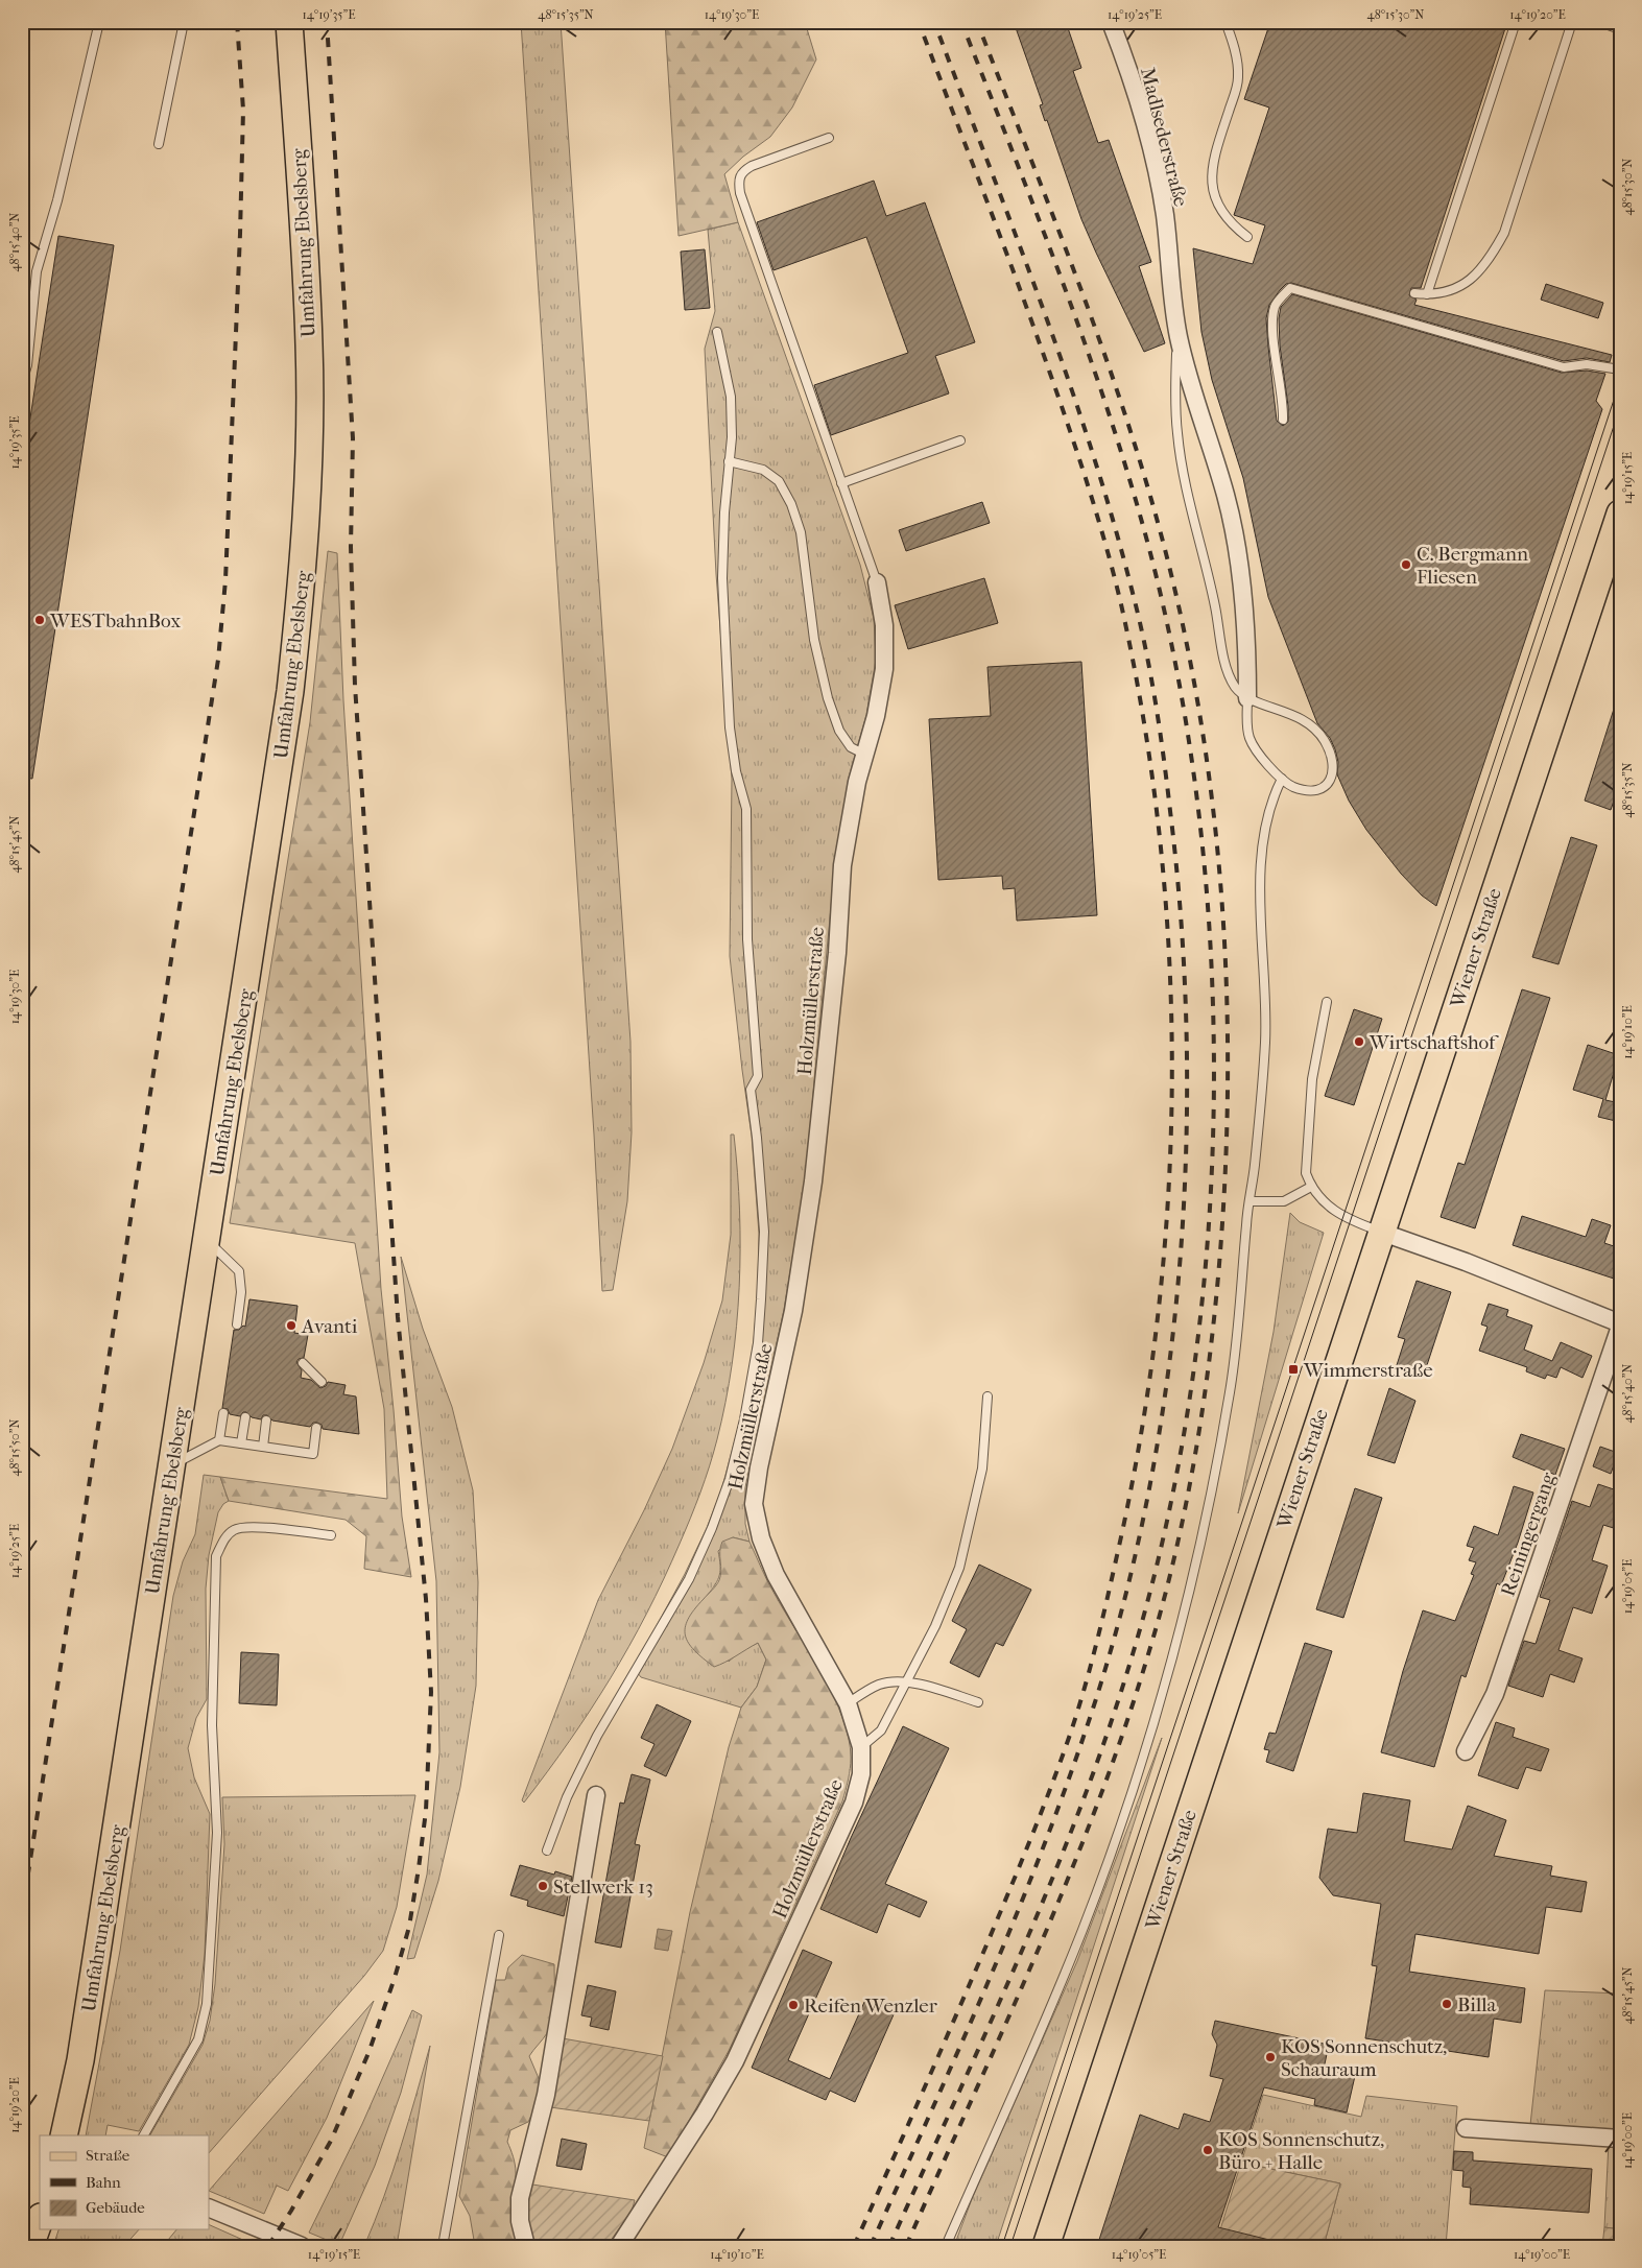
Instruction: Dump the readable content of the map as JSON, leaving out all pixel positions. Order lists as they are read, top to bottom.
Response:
{
  "streets": {
    "main road": ["Umfahrung Ebelsberg", "Wiener Straße"],
    "street": ["Madlsederstraße", "Holzmüllerstraße", "Reiningergang"]
  },
  "places": {
    "other": [
      "C. Bergmann Fliesen",
      "WESTbahnBox",
      "Wirtschaftshof",
      "Avanti",
      "Stellwerk 13",
      "Billa",
      "Reifen Wenzler",
      "KOS Sonnenschutz, Schauraum",
      "KOS Sonnenschutz, Büro + Halle"
    ],
    "transit": ["Wimmerstraße"]
  },
  "legend": ["Straße", "Bahn", "Gebäude"],
  "coordinates": [
    "14°19'35\"E",
    "48°15'35\"N",
    "14°19'30\"E",
    "14°19'25\"E",
    "48°15'30\"N",
    "14°19'20\"E",
    "48°15'40\"N",
    "14°19'15\"E",
    "48°15'45\"N",
    "14°19'10\"E",
    "48°15'50\"N",
    "14°19'05\"E",
    "14°19'00\"E"
  ]
}
